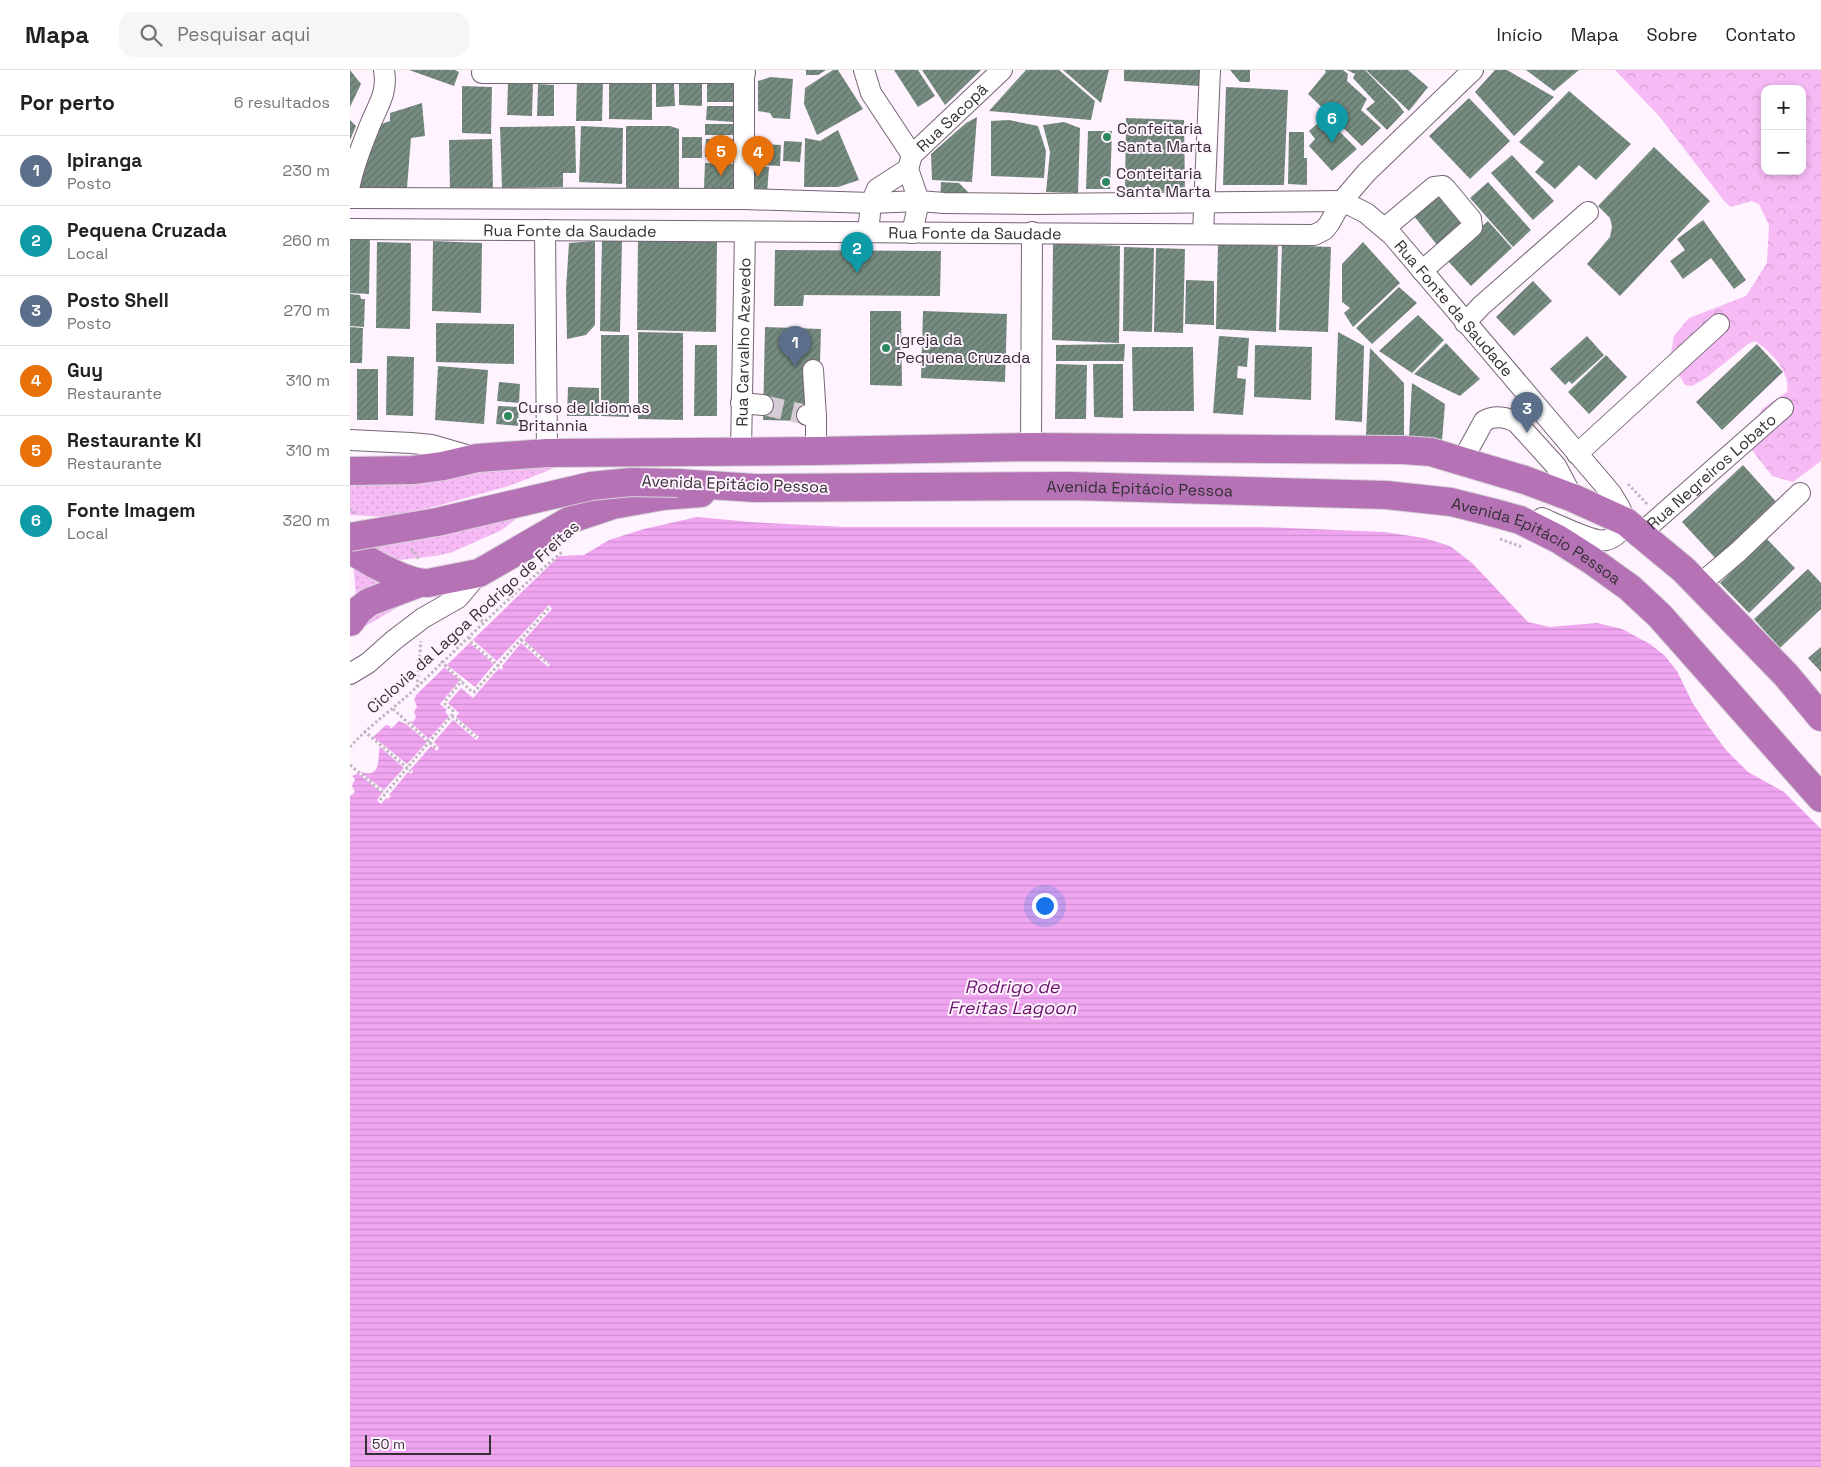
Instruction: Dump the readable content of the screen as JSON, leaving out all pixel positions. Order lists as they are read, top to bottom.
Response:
{
  "streets": {
    "highway": ["Avenida Epitácio Pessoa"],
    "street": [
      "Rua Sacopã",
      "Rua Fonte da Saudade",
      "Rua Carvalho Azevedo",
      "Rua Negreiros Lobato"
    ],
    "path": ["Ciclovia da Lagoa Rodrigo de Freitas"]
  },
  "crossings": [
    ["Rua Sacopã", "Rua Fonte da Saudade"],
    ["Rua Fonte da Saudade", "Rua Carvalho Azevedo"],
    ["Rua Fonte da Saudade", "Rua Negreiros Lobato"],
    ["Rua Fonte da Saudade", "Avenida Epitácio Pessoa"],
    ["Rua Carvalho Azevedo", "Avenida Epitácio Pessoa"],
    ["Rua Negreiros Lobato", "Avenida Epitácio Pessoa"]
  ],
  "water": ["Rodrigo de Freitas Lagoon"],
  "places": [
    "Confeitaria Santa Marta",
    "Conteitaria Santa Marta",
    "Igreja da Pequena Cruzada",
    "Curso de Idiomas Britannia"
  ],
  "scale_bar": "50 m",
  "page": {
    "header": "Mapa",
    "search": "Pesquisar aqui",
    "nav": [
      "Início",
      "Mapa",
      "Sobre",
      "Contato"
    ],
    "heading": ["Por perto", "6 resultados"],
    "map_buttons": ["+", "−"],
    "pins": [
      "6",
      "5",
      "4",
      "2",
      "1",
      "3"
    ],
    "list": [
      {
        "mark": "1",
        "name": "Ipiranga",
        "note": "Posto",
        "value": "230 m"
      },
      {
        "mark": "2",
        "name": "Pequena Cruzada",
        "note": "Local",
        "value": "260 m"
      },
      {
        "mark": "3",
        "name": "Posto Shell",
        "note": "Posto",
        "value": "270 m"
      },
      {
        "mark": "4",
        "name": "Guy",
        "note": "Restaurante",
        "value": "310 m"
      },
      {
        "mark": "5",
        "name": "Restaurante KI",
        "note": "Restaurante",
        "value": "310 m"
      },
      {
        "mark": "6",
        "name": "Fonte Imagem",
        "note": "Local",
        "value": "320 m"
      }
    ],
    "scale": "50 m"
  }
}
